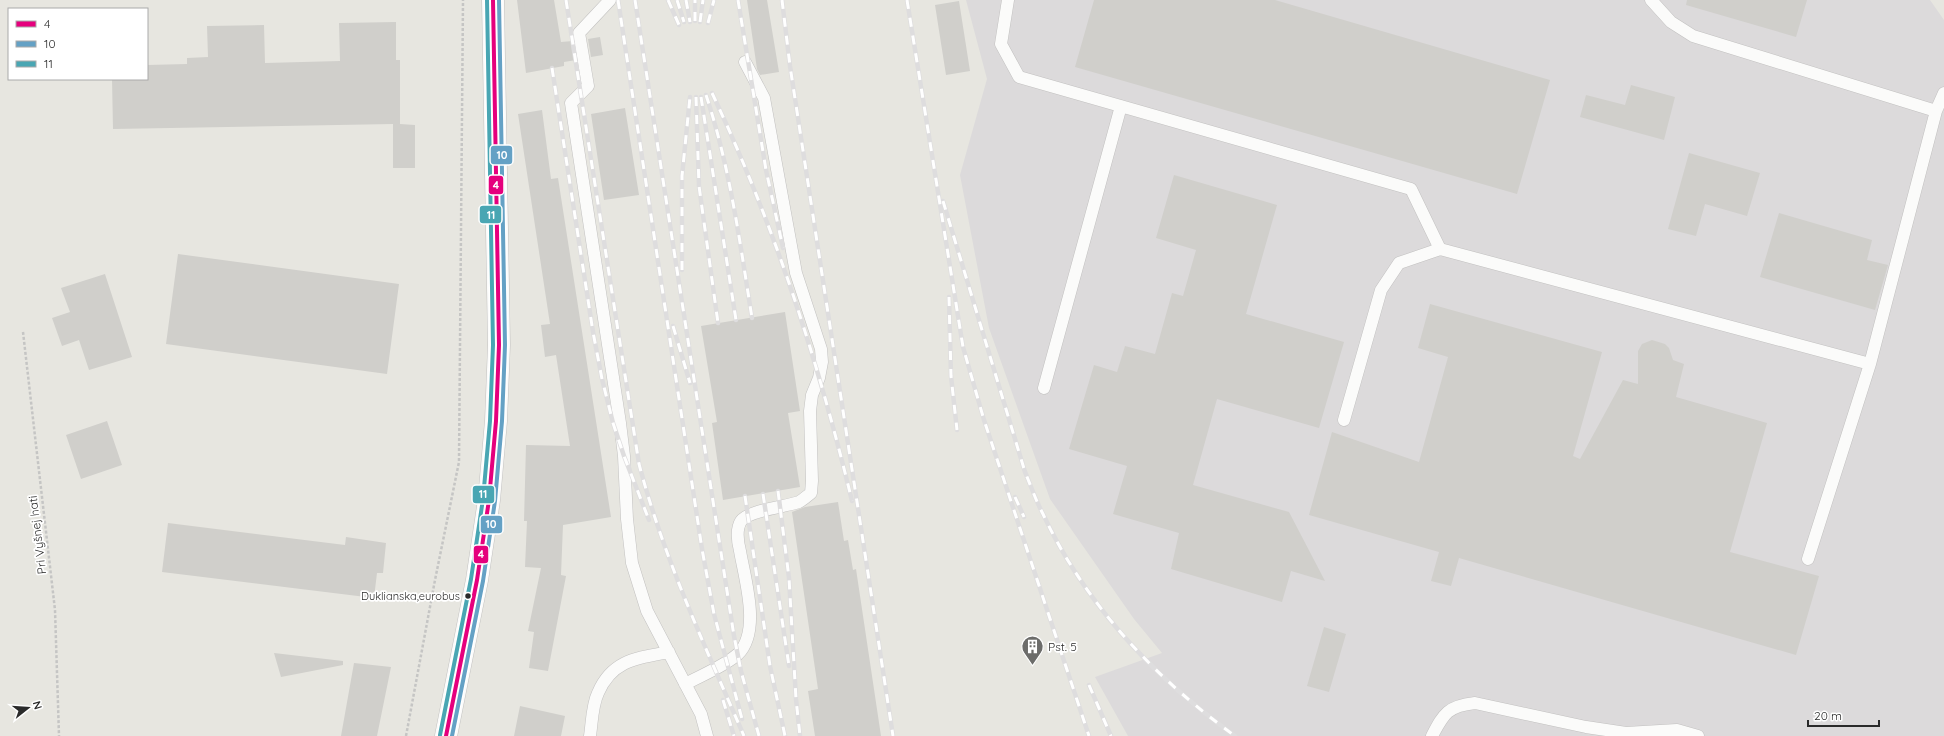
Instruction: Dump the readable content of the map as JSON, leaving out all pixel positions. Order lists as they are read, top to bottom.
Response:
{
  "streets": {
    "path": ["Pri Vyšnej hati"]
  },
  "places": {
    "other": ["Duklianska,eurobus"],
    "building": ["Pst. 5"]
  },
  "lines": ["transit line 4", "transit line 10", "transit line 11"],
  "legend": ["4", "10", "11"],
  "scale_bar": "20 m",
  "north": "right"
}
